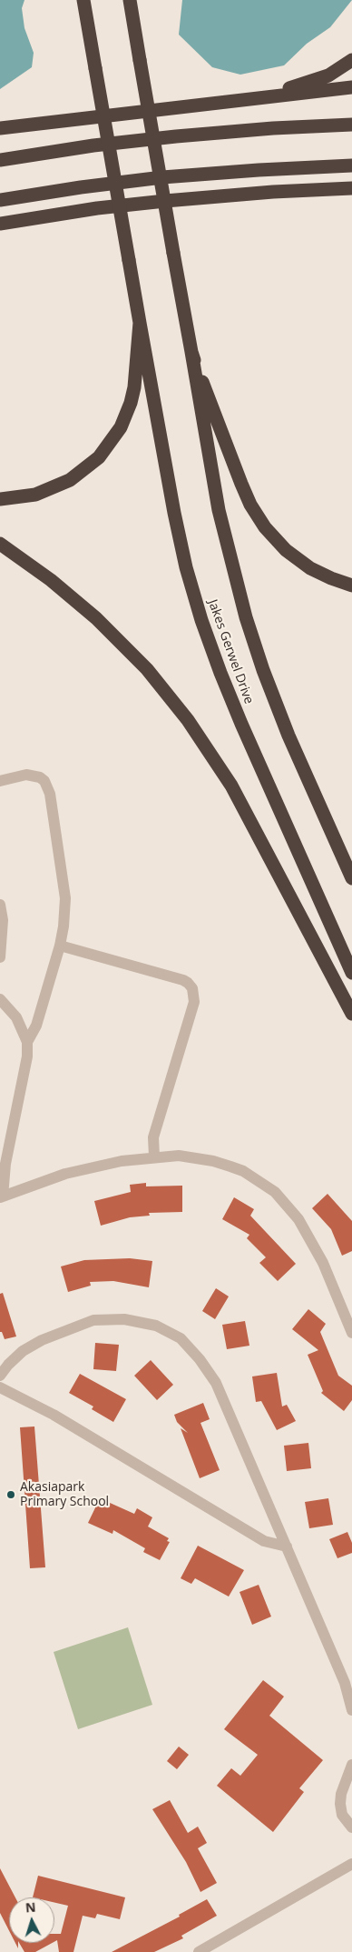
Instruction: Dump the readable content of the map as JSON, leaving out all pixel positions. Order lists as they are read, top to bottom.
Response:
{
  "streets": {
    "highway": ["Jakes Gerwel Drive"]
  },
  "places": ["Akasiapark Primary School"],
  "north": "top"
}
